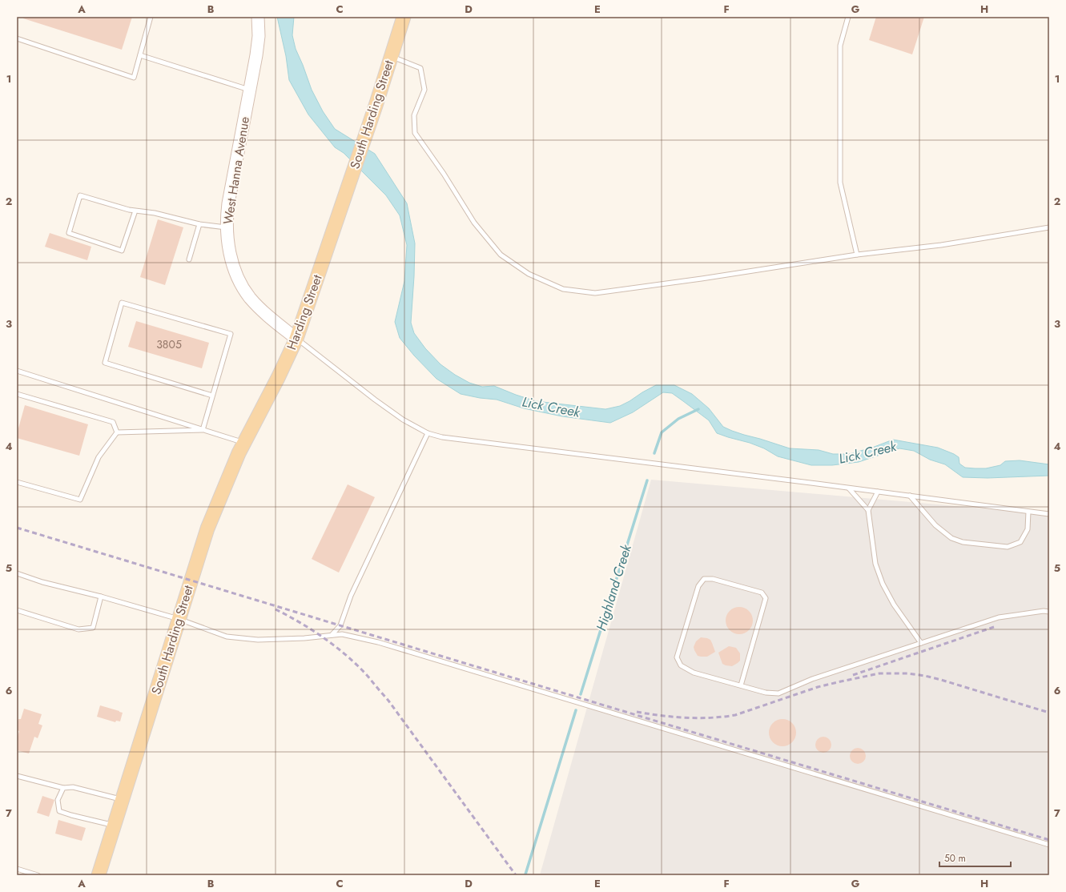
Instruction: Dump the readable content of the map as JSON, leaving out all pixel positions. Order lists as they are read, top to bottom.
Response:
{
  "streets": {
    "main road": ["South Harding Street", "West Hanna Avenue", "Harding Street"]
  },
  "crossings": [
    ["South Harding Street", "Harding Street"],
    ["West Hanna Avenue", "Harding Street"]
  ],
  "water": ["Lick Creek", "Highland Creek"],
  "house_numbers": ["3805"],
  "scale_bar": "50 m",
  "grid": {
    "columns": [
      "A",
      "B",
      "C",
      "D",
      "E",
      "F",
      "G",
      "H"
    ],
    "rows": [
      "1",
      "2",
      "3",
      "4",
      "5",
      "6",
      "7"
    ]
  }
}
